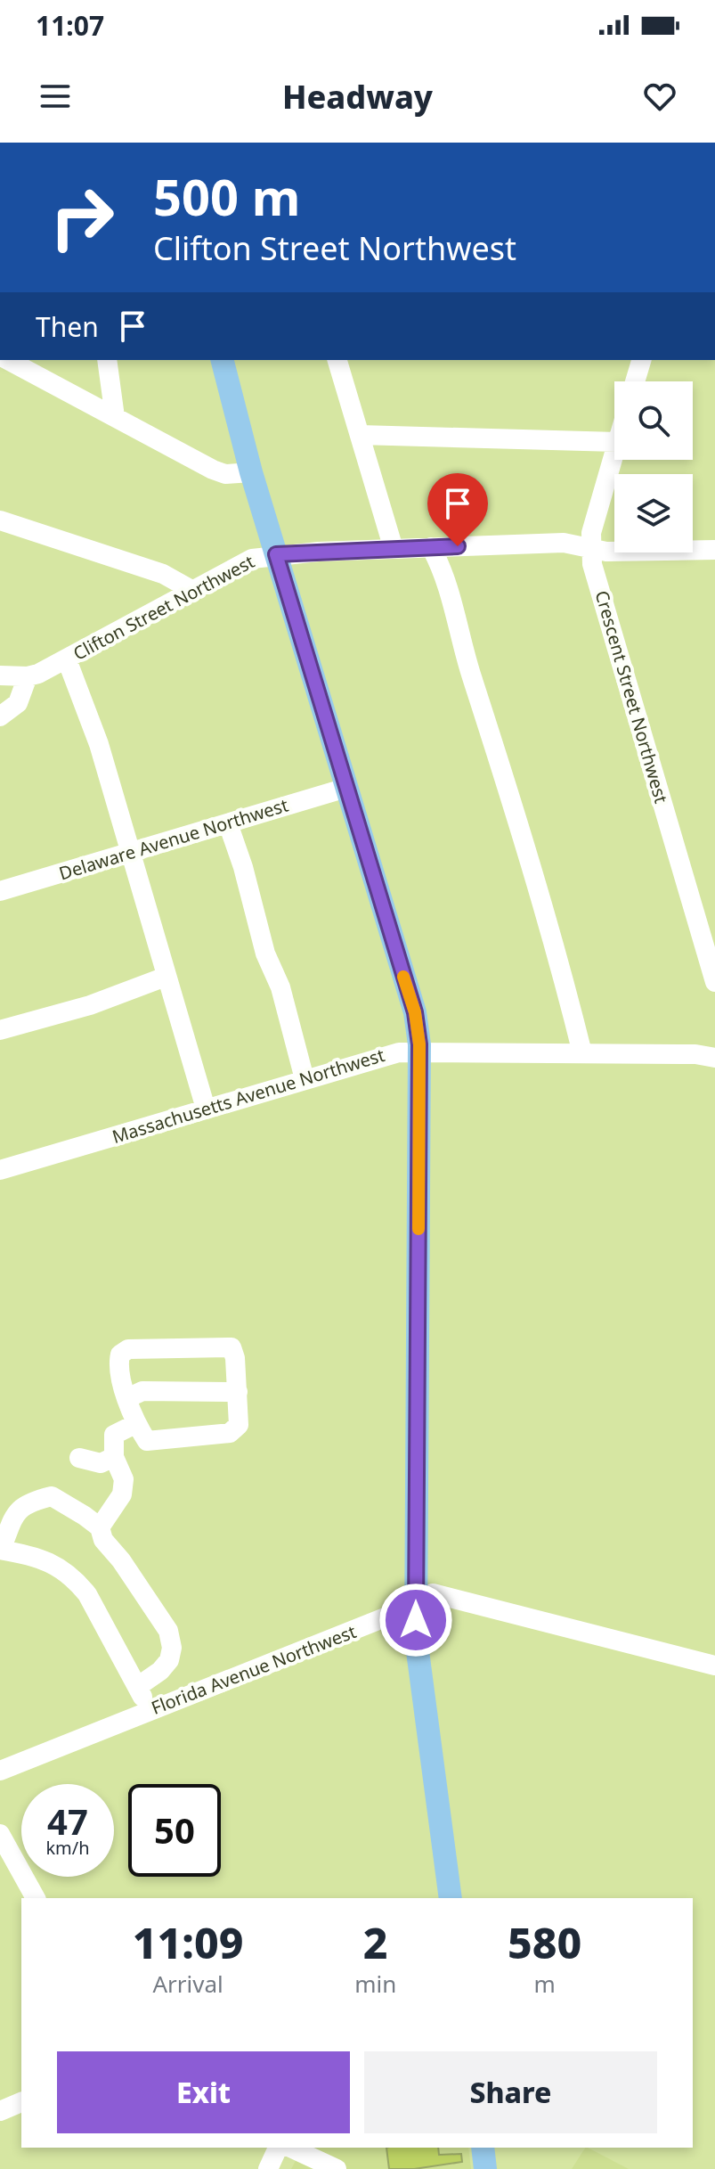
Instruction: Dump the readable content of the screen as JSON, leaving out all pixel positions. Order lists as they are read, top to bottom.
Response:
{
  "streets": {
    "street": [
      "Clifton Street Northwest",
      "Crescent Street Northwest",
      "Delaware Avenue Northwest",
      "Massachusetts Avenue Northwest",
      "Florida Avenue Northwest"
    ]
  },
  "crossings": [
    ["Clifton Street Northwest", "Crescent Street Northwest"]
  ],
  "page": {
    "status": "11:07",
    "header": "Headway",
    "turn": ["500 m", "Clifton Street Northwest"],
    "then": "Then",
    "speed": "47 km/h",
    "limit": "50",
    "eta": [
      "11:09",
      "Arrival",
      "2",
      "min",
      "580",
      "m"
    ],
    "buttons": ["Exit", "Share"]
  }
}
